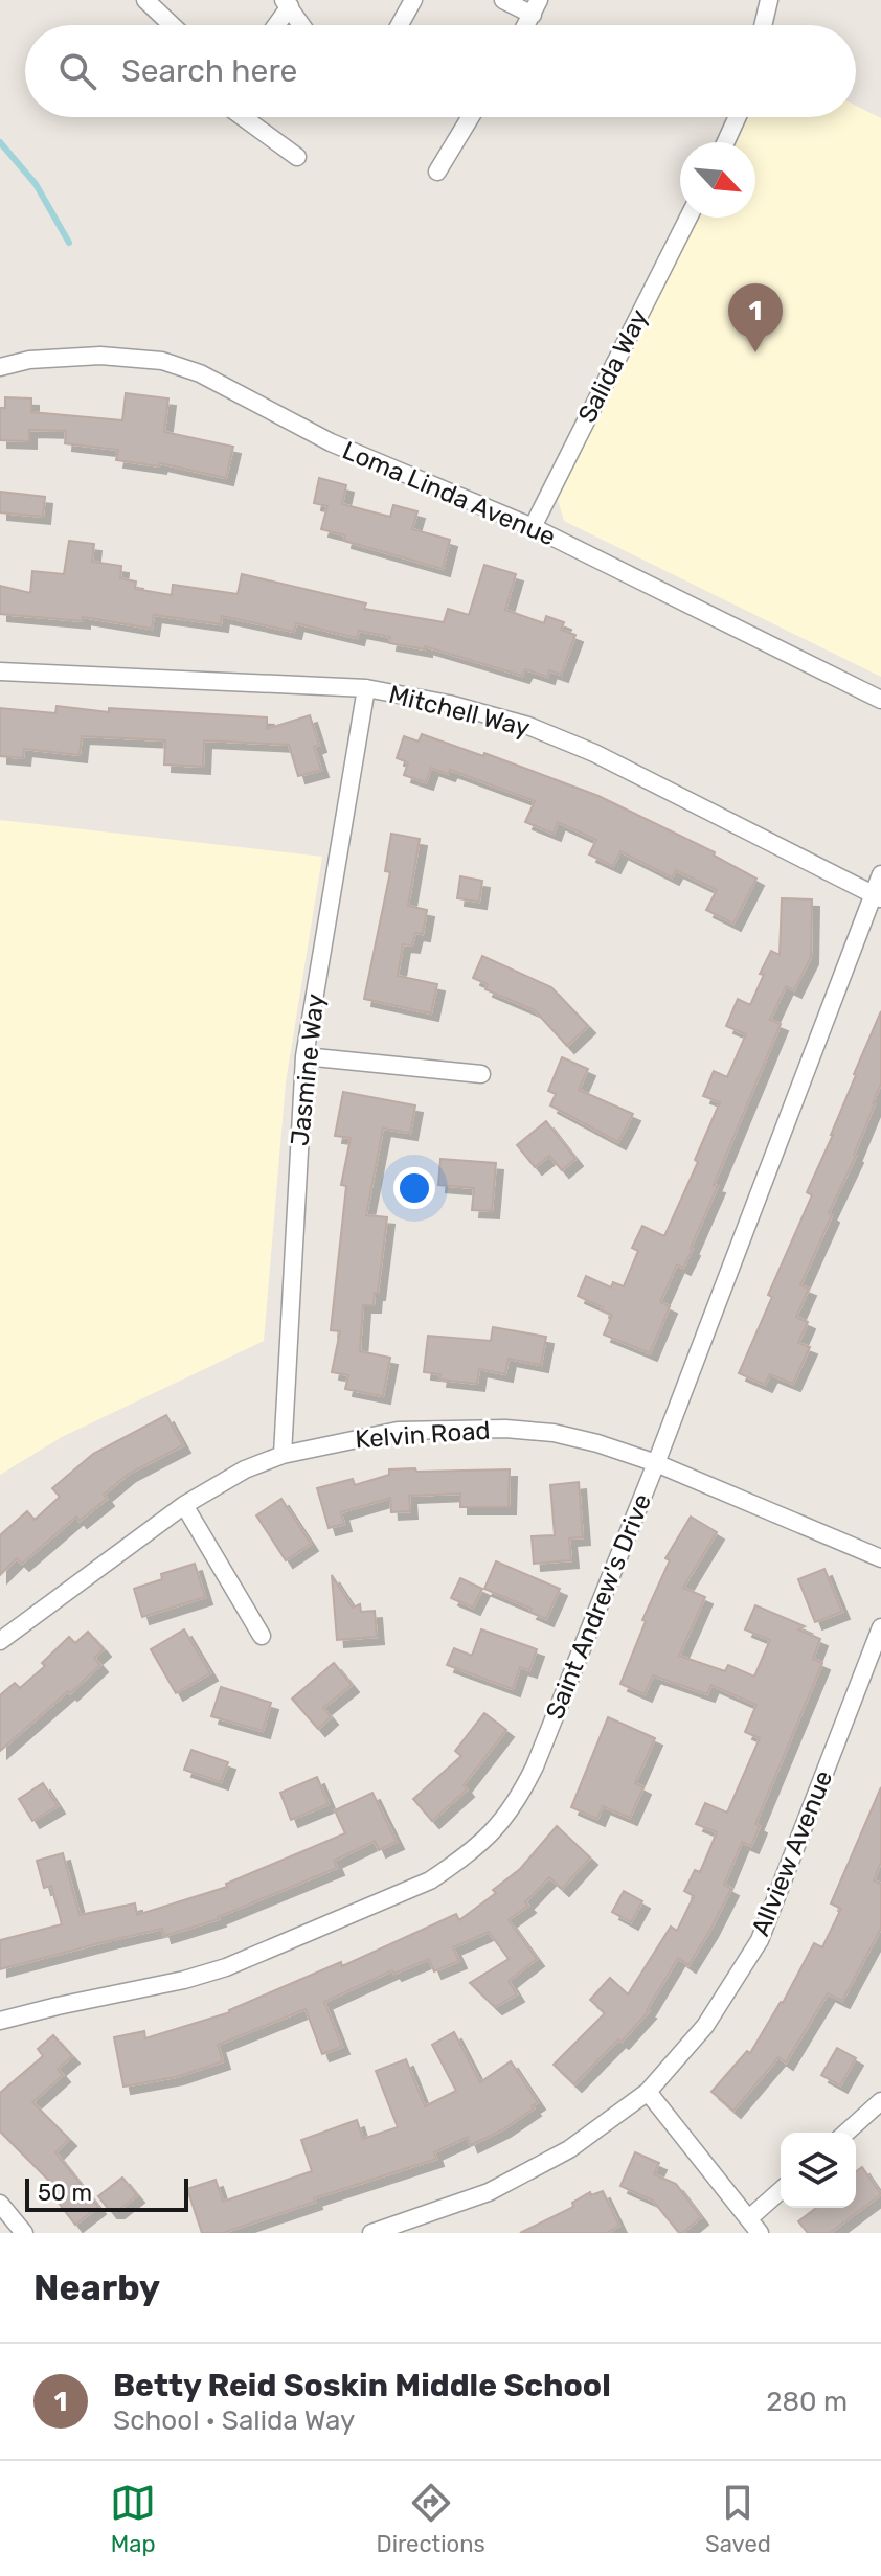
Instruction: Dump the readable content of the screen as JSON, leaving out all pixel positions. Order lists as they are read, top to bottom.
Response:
{
  "streets": {
    "street": [
      "Salida Way",
      "Loma Linda Avenue",
      "Mitchell Way",
      "Jasmine Way",
      "Kelvin Road",
      "Saint Andrew's Drive",
      "Allview Avenue"
    ]
  },
  "crossings": [
    ["Salida Way", "Loma Linda Avenue"],
    ["Mitchell Way", "Jasmine Way"],
    ["Mitchell Way", "Saint Andrew's Drive"],
    ["Jasmine Way", "Kelvin Road"],
    ["Kelvin Road", "Saint Andrew's Drive"]
  ],
  "scale_bar": "50 m",
  "north": "bottom right",
  "page": {
    "search": "Search here",
    "pins": "1",
    "scale": "50 m",
    "heading": "Nearby",
    "list": [
      {
        "mark": "1",
        "name": "Betty Reid Soskin Middle School",
        "note": "School · Salida Way",
        "value": "280 m"
      }
    ],
    "nav": ["Map", "Directions", "Saved"]
  }
}
